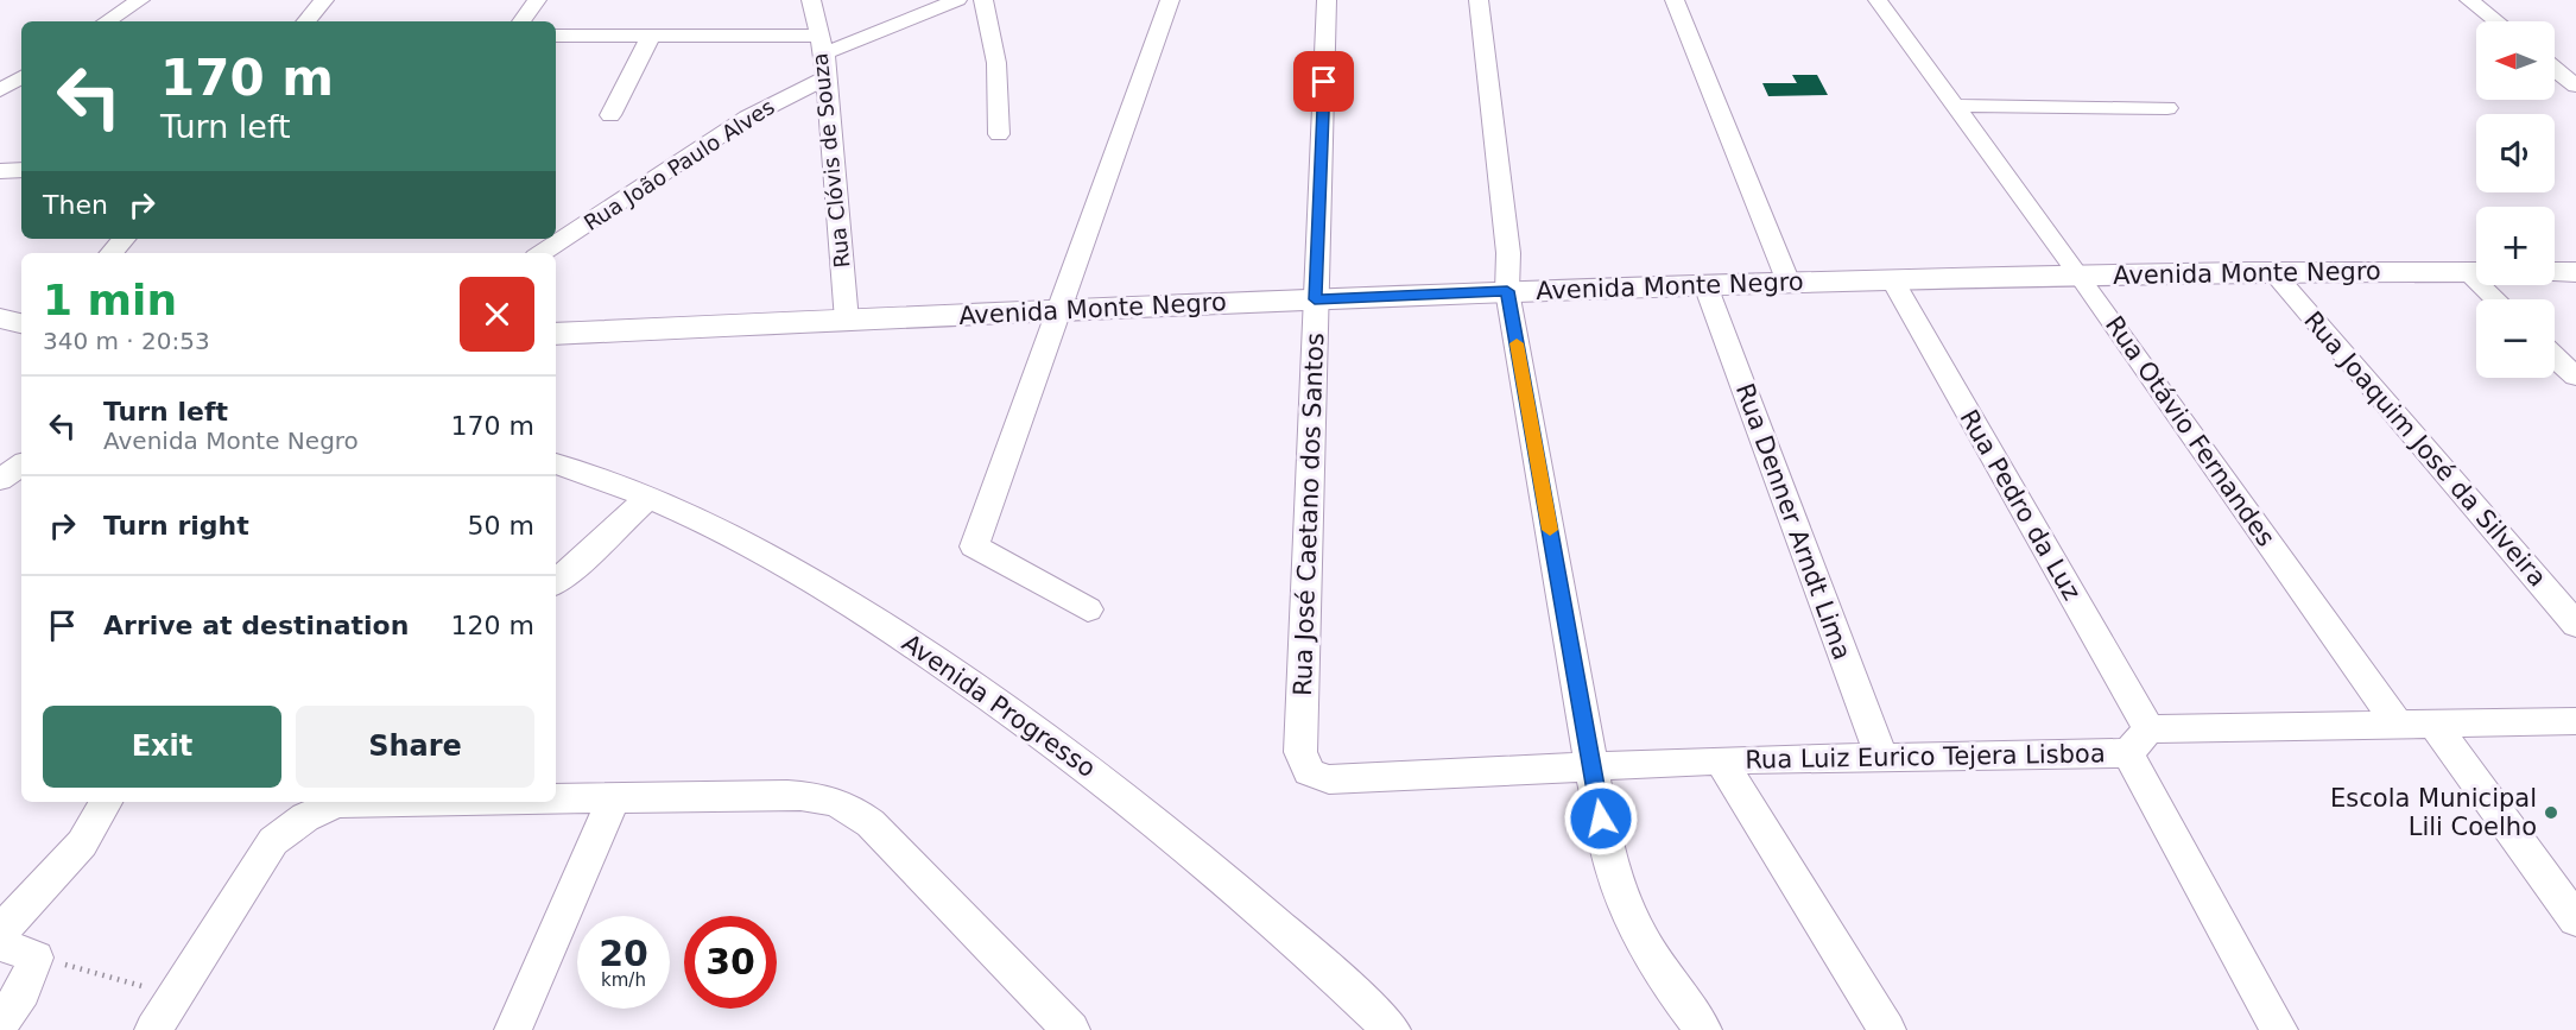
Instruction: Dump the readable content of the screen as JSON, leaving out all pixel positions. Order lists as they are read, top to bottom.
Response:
{
  "streets": {
    "street": [
      "Rua Clóvis de Souza",
      "Rua João Paulo Alves",
      "Avenida Monte Negro",
      "Rua Otávio Fernandes",
      "Rua Joaquim José da Silveira",
      "Rua Pedro da Luz",
      "Rua José Caetano dos Santos",
      "Rua Denner Arndt Lima",
      "Avenida Progresso",
      "Rua Luiz Eurico Tejera Lisboa"
    ]
  },
  "crossings": [
    ["Rua Clóvis de Souza", "Rua João Paulo Alves"],
    ["Rua Clóvis de Souza", "Avenida Monte Negro"],
    ["Avenida Monte Negro", "Rua Otávio Fernandes"],
    ["Avenida Monte Negro", "Rua Joaquim José da Silveira"],
    ["Avenida Monte Negro", "Rua Pedro da Luz"],
    ["Avenida Monte Negro", "Rua José Caetano dos Santos"],
    ["Avenida Monte Negro", "Rua Denner Arndt Lima"],
    ["Rua Otávio Fernandes", "Rua Luiz Eurico Tejera Lisboa"],
    ["Rua Pedro da Luz", "Rua Luiz Eurico Tejera Lisboa"],
    ["Rua José Caetano dos Santos", "Rua Luiz Eurico Tejera Lisboa"],
    ["Rua Denner Arndt Lima", "Rua Luiz Eurico Tejera Lisboa"]
  ],
  "places": ["Escola Municipal Lili Coelho"],
  "north": "left",
  "page": {
    "map_buttons": ["+", "−"],
    "turn": ["170 m", "Turn left"],
    "then": "Then",
    "heading": ["1 min", "340 m · 20:53"],
    "list": [
      {
        "name": "Turn left",
        "note": "Avenida Monte Negro",
        "value": "170 m"
      },
      {
        "name": "Turn right",
        "value": "50 m"
      },
      {
        "name": "Arrive at destination",
        "value": "120 m"
      }
    ],
    "buttons": ["Exit", "Share"],
    "speed": "20 km/h",
    "limit": "30"
  }
}
